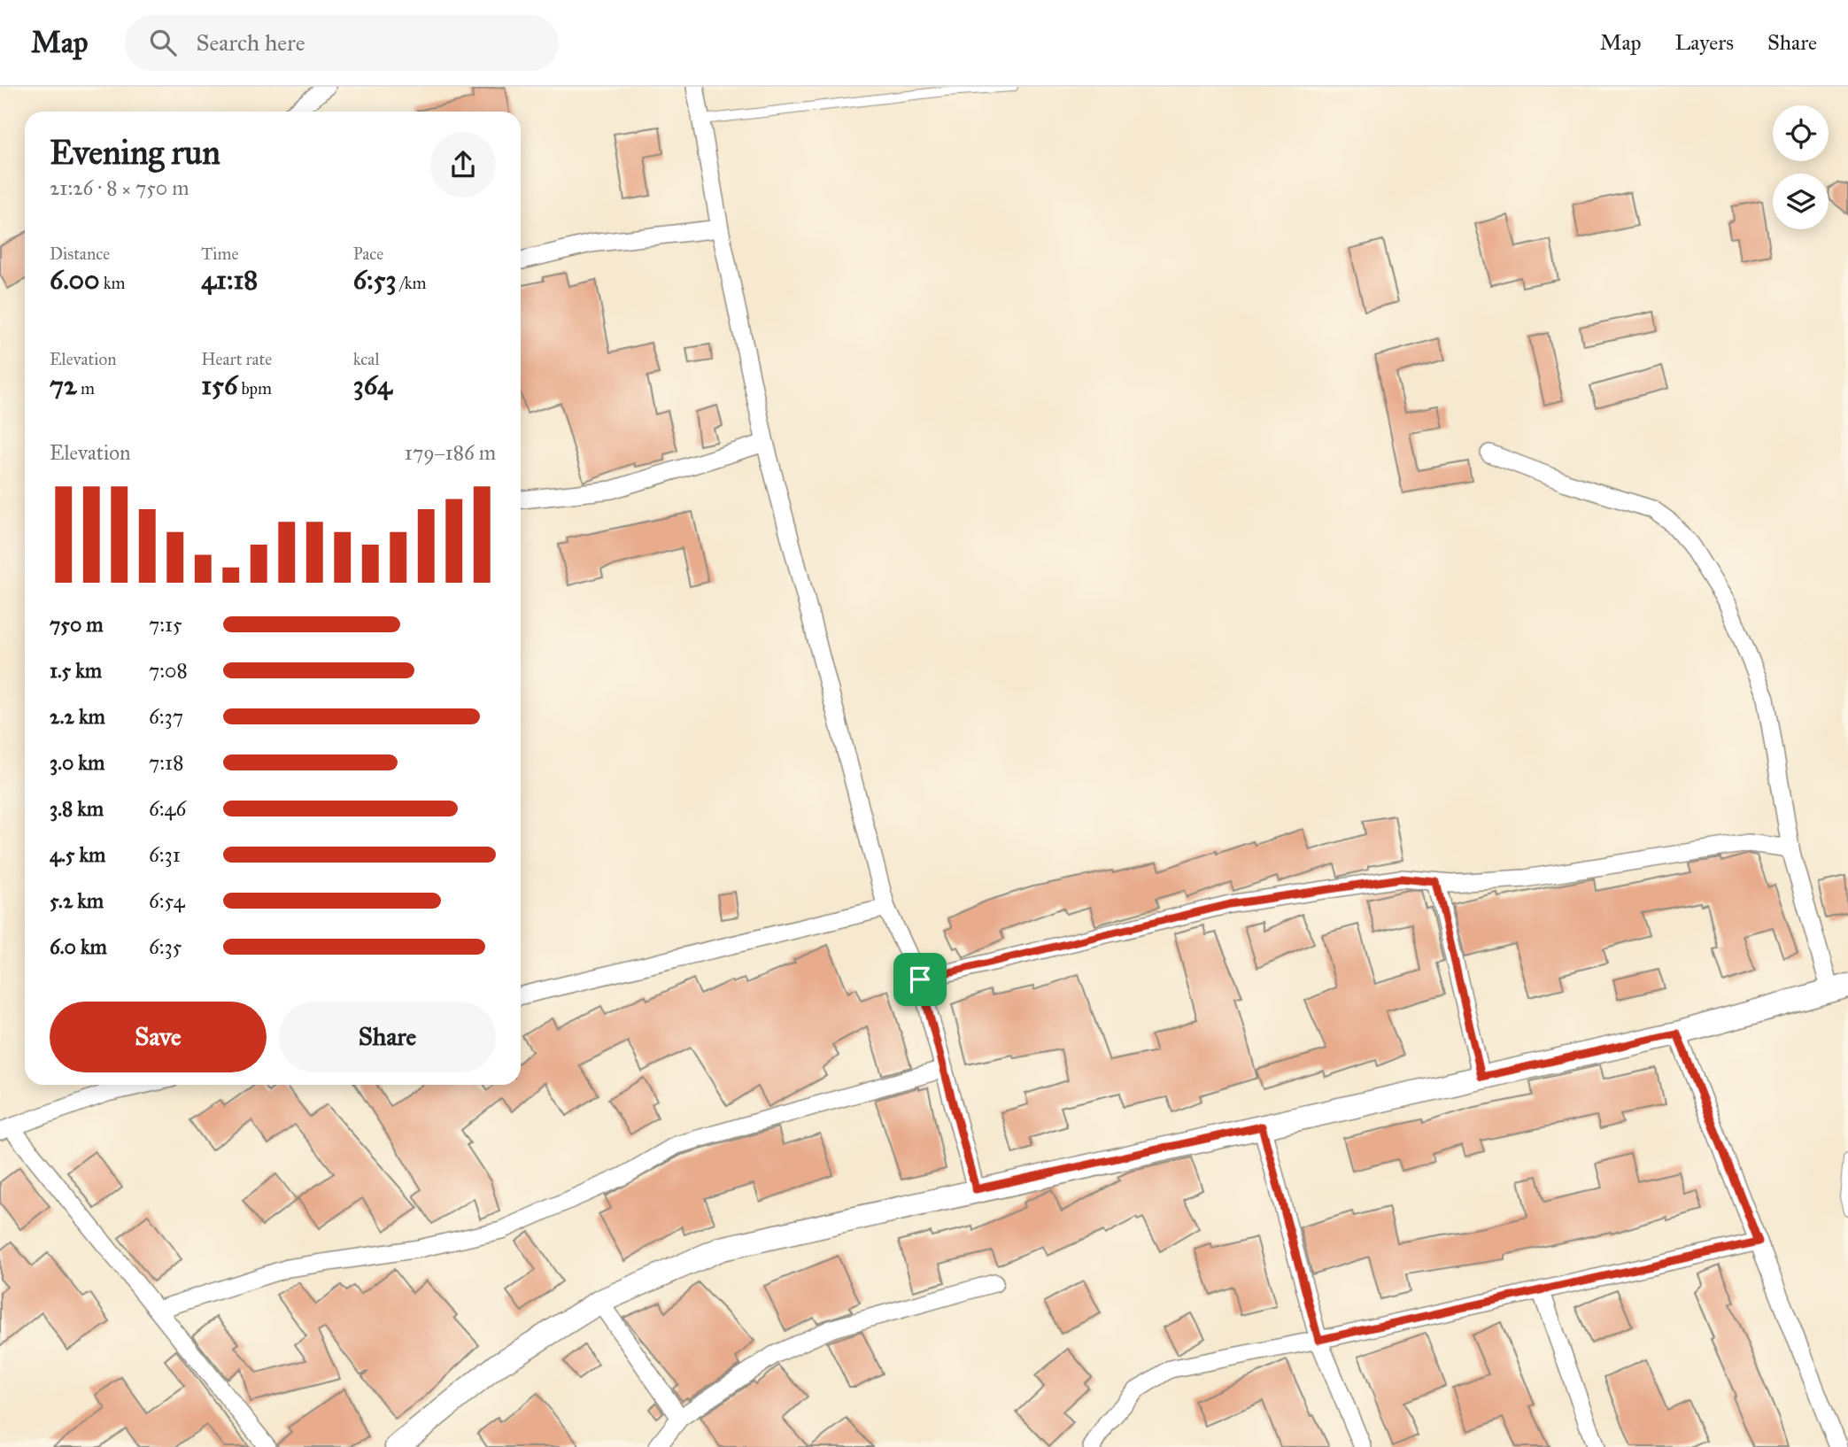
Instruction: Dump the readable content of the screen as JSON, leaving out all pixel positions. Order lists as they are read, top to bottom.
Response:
{
  "page": {
    "header": "Map",
    "search": "Search here",
    "nav": ["Map", "Layers", "Share"],
    "heading": ["Evening run", "21:26 · 8 × 750 m"],
    "stats": [
      ["Distance", "6.00 km"],
      ["Time", "41:18"],
      ["Pace", "6:53 /km"],
      ["Elevation", "72 m"],
      ["Heart rate", "156 bpm"],
      ["kcal", "364"]
    ],
    "chart": ["Elevation", "179–186 m"],
    "list": [
      {
        "name": "750 m",
        "note": "7:15"
      },
      {
        "name": "1.5 km",
        "note": "7:08"
      },
      {
        "name": "2.2 km",
        "note": "6:37"
      },
      {
        "name": "3.0 km",
        "note": "7:18"
      },
      {
        "name": "3.8 km",
        "note": "6:46"
      },
      {
        "name": "4.5 km",
        "note": "6:31"
      },
      {
        "name": "5.2 km",
        "note": "6:54"
      },
      {
        "name": "6.0 km",
        "note": "6:35"
      }
    ],
    "buttons": ["Save", "Share"]
  }
}
